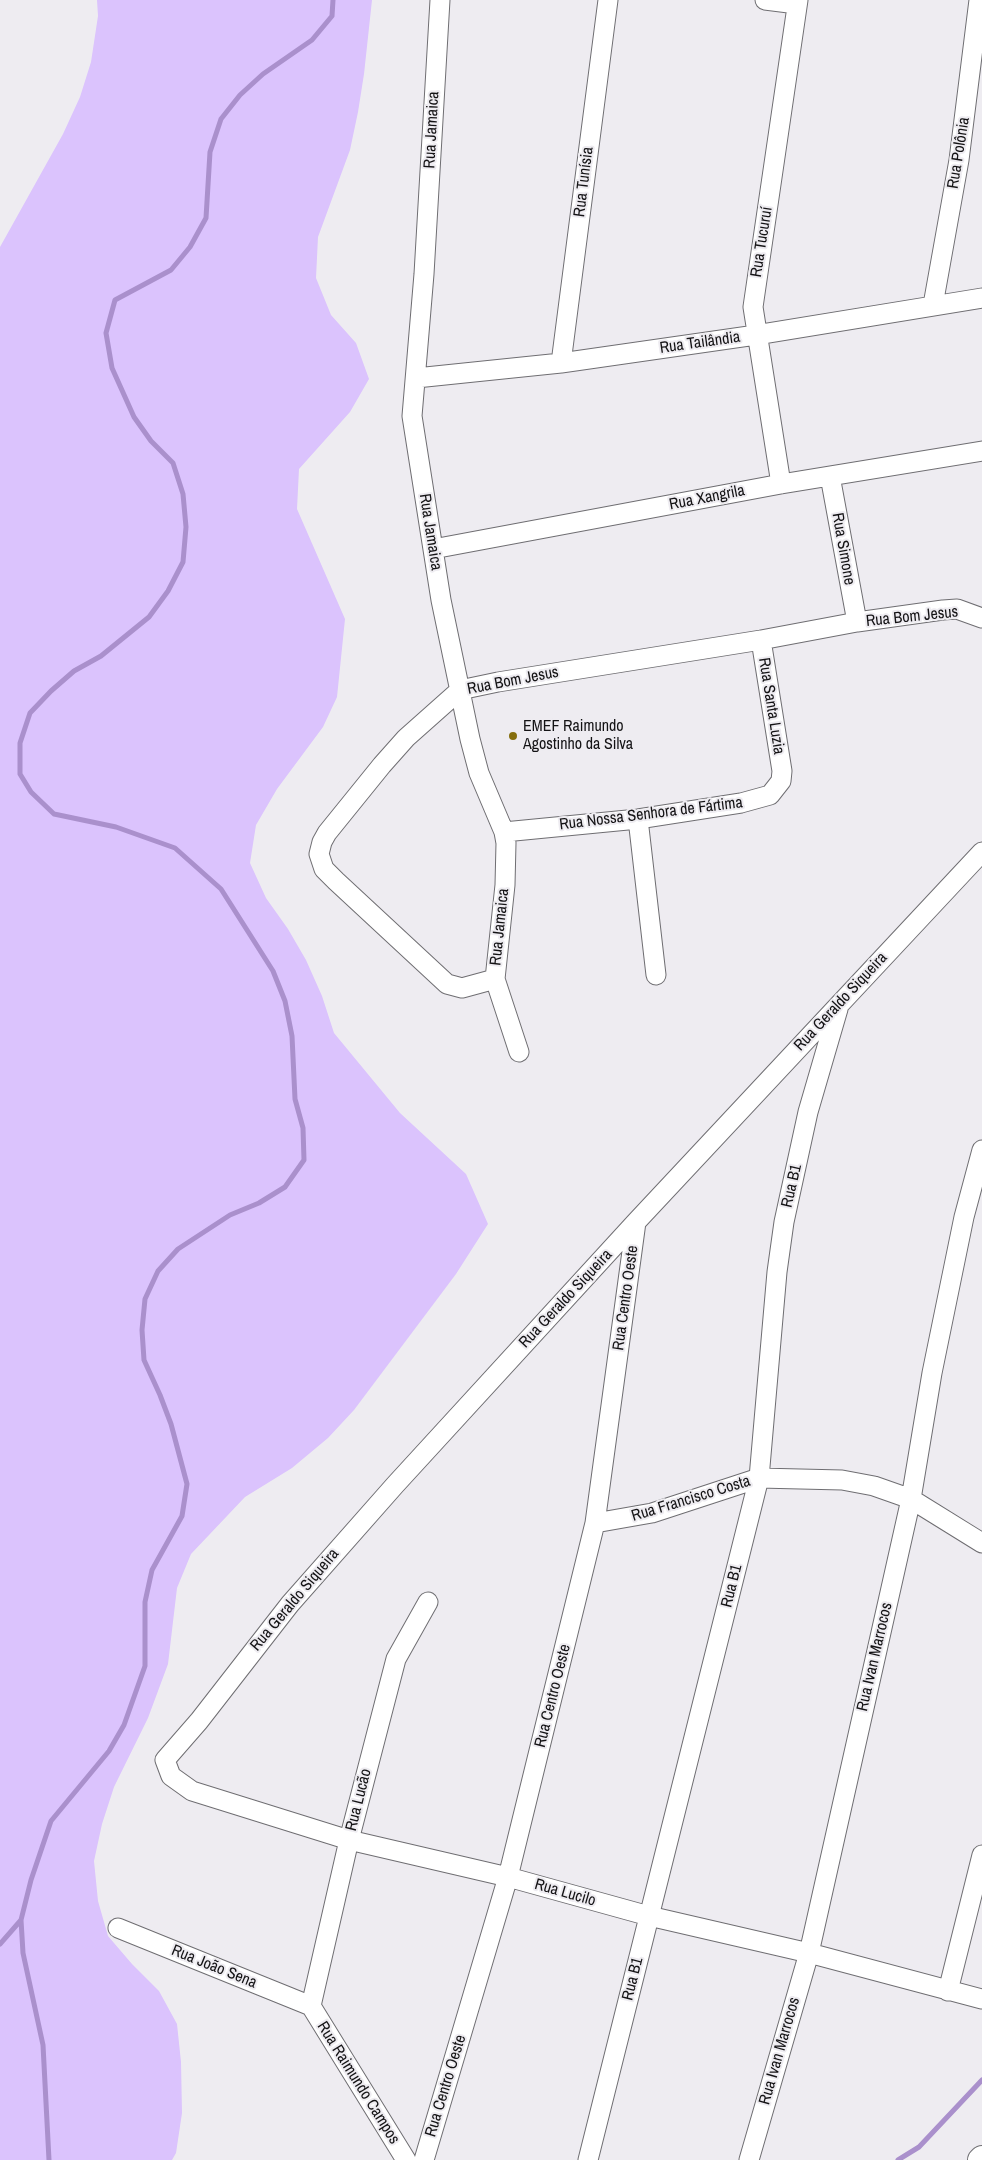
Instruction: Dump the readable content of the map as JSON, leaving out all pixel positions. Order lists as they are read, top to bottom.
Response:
{
  "streets": {
    "street": [
      "Rua Jamaica",
      "Rua Polônia",
      "Rua Tunísia",
      "Rua Tucuruí",
      "Rua Tailândia",
      "Rua Xangrila",
      "Rua Simone",
      "Rua Bom Jesus",
      "Rua Santa Luzia",
      "Rua Nossa Senhora de Fártima",
      "Rua Geraldo Siqueira",
      "Rua B1",
      "Rua Centro Oeste",
      "Rua Francisco Costa",
      "Rua Ivan Marrocos",
      "Rua Lucão",
      "Rua Lucilo",
      "Rua João Sena",
      "Rua Raimundo Campos"
    ]
  },
  "crossings": [
    ["Rua Jamaica", "Rua Tailândia"],
    ["Rua Jamaica", "Rua Xangrila"],
    ["Rua Jamaica", "Rua Bom Jesus"],
    ["Rua Jamaica", "Rua Nossa Senhora de Fártima"],
    ["Rua Polônia", "Rua Tailândia"],
    ["Rua Tunísia", "Rua Tailândia"],
    ["Rua Tucuruí", "Rua Tailândia"],
    ["Rua Tucuruí", "Rua Xangrila"],
    ["Rua Xangrila", "Rua Simone"],
    ["Rua Simone", "Rua Bom Jesus"],
    ["Rua Bom Jesus", "Rua Santa Luzia"],
    ["Rua Santa Luzia", "Rua Nossa Senhora de Fártima"],
    ["Rua Geraldo Siqueira", "Rua B1"],
    ["Rua Geraldo Siqueira", "Rua Centro Oeste"],
    ["Rua Geraldo Siqueira", "Rua Lucilo"],
    ["Rua B1", "Rua Francisco Costa"],
    ["Rua B1", "Rua Lucilo"],
    ["Rua Centro Oeste", "Rua Francisco Costa"],
    ["Rua Centro Oeste", "Rua Lucilo"],
    ["Rua Francisco Costa", "Rua Ivan Marrocos"],
    ["Rua Ivan Marrocos", "Rua Lucilo"],
    ["Rua Lucão", "Rua Lucilo"],
    ["Rua Lucão", "Rua João Sena"],
    ["Rua Lucão", "Rua Raimundo Campos"],
    ["Rua João Sena", "Rua Raimundo Campos"]
  ],
  "places": ["EMEF Raimundo Agostinho da Silva"]
}
